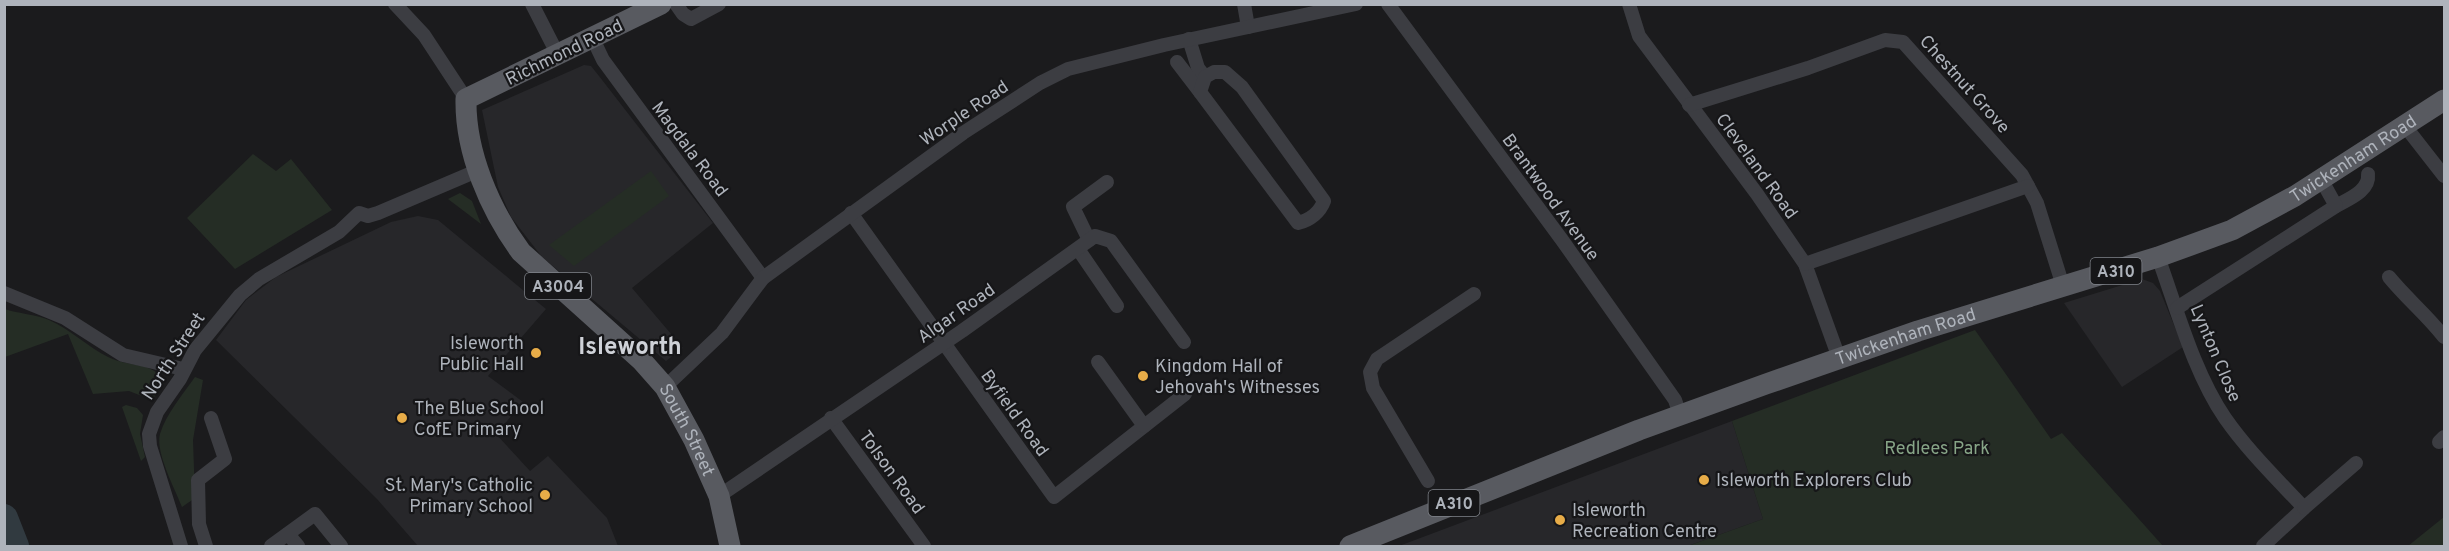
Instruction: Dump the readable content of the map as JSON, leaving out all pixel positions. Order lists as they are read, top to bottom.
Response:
{
  "streets": {
    "main road": [
      "Richmond Road",
      "Twickenham Road",
      "A310",
      "A3004",
      "South Street"
    ],
    "street": [
      "Chestnut Grove",
      "Worple Road",
      "Magdala Road",
      "Cleveland Road",
      "Brantwood Avenue",
      "Algar Road",
      "Lynton Close",
      "North Street",
      "Byfield Road",
      "Tolson Road"
    ]
  },
  "crossings": [
    ["Richmond Road", "Magdala Road"],
    ["Richmond Road", "South Street"],
    ["Chestnut Grove", "Twickenham Road"],
    ["Chestnut Grove", "Cleveland Road"],
    ["Worple Road", "Magdala Road"],
    ["Worple Road", "Byfield Road"],
    ["Worple Road", "South Street"],
    ["Twickenham Road", "Cleveland Road"],
    ["Twickenham Road", "Brantwood Avenue"],
    ["Twickenham Road", "Lynton Close"],
    ["Algar Road", "Byfield Road"],
    ["Algar Road", "South Street"],
    ["Algar Road", "Tolson Road"],
    ["North Street", "South Street"]
  ],
  "districts": ["Isleworth"],
  "parks": ["Redlees Park"],
  "places": [
    "Isleworth Public Hall",
    "Kingdom Hall of Jehovah's Witnesses",
    "The Blue School CofE Primary",
    "Isleworth Explorers Club",
    "St. Mary's Catholic Primary School",
    "Isleworth Recreation Centre"
  ]
}
